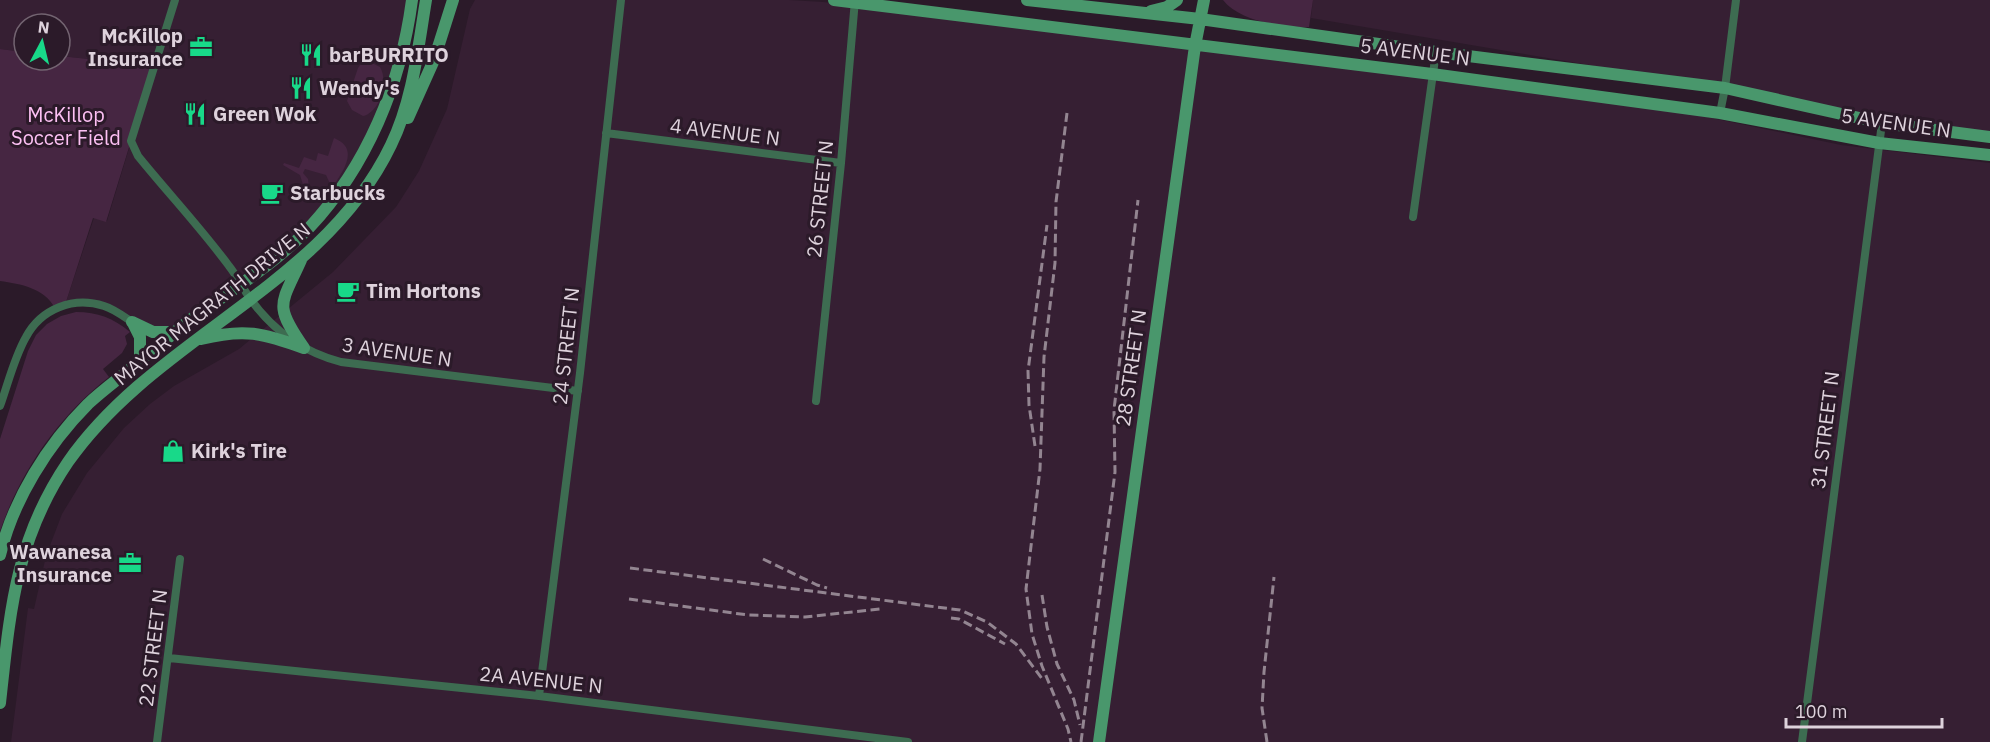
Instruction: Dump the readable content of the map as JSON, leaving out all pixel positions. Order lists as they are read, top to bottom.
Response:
{
  "streets": {
    "main road": ["5 AVENUE N", "MAYOR MAGRATH DRIVE N", "28 STREET N"],
    "street": [
      "4 AVENUE N",
      "26 STREET N",
      "24 STREET N",
      "3 AVENUE N",
      "31 STREET N",
      "22 STREET N",
      "2A AVENUE N"
    ]
  },
  "crossings": [
    ["5 AVENUE N", "26 STREET N"],
    ["5 AVENUE N", "28 STREET N"],
    ["5 AVENUE N", "31 STREET N"],
    ["4 AVENUE N", "26 STREET N"],
    ["4 AVENUE N", "24 STREET N"],
    ["MAYOR MAGRATH DRIVE N", "3 AVENUE N"],
    ["24 STREET N", "3 AVENUE N"],
    ["24 STREET N", "2A AVENUE N"],
    ["22 STREET N", "2A AVENUE N"]
  ],
  "parks": ["McKillop Soccer Field"],
  "places": {
    "office": ["McKillop Insurance", "Wawanesa Insurance"],
    "restaurant": ["barBURRITO", "Wendy's", "Green Wok"],
    "cafe": ["Starbucks", "Tim Hortons"],
    "shop": ["Kirk's Tire"]
  },
  "scale_bar": "100 m",
  "north": "top"
}
